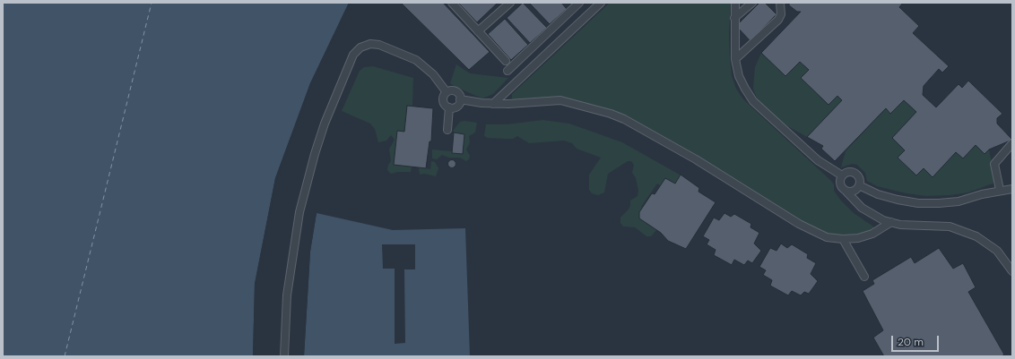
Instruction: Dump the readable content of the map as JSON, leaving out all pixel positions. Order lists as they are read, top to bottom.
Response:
{
  "scale_bar": "20 m"
}
